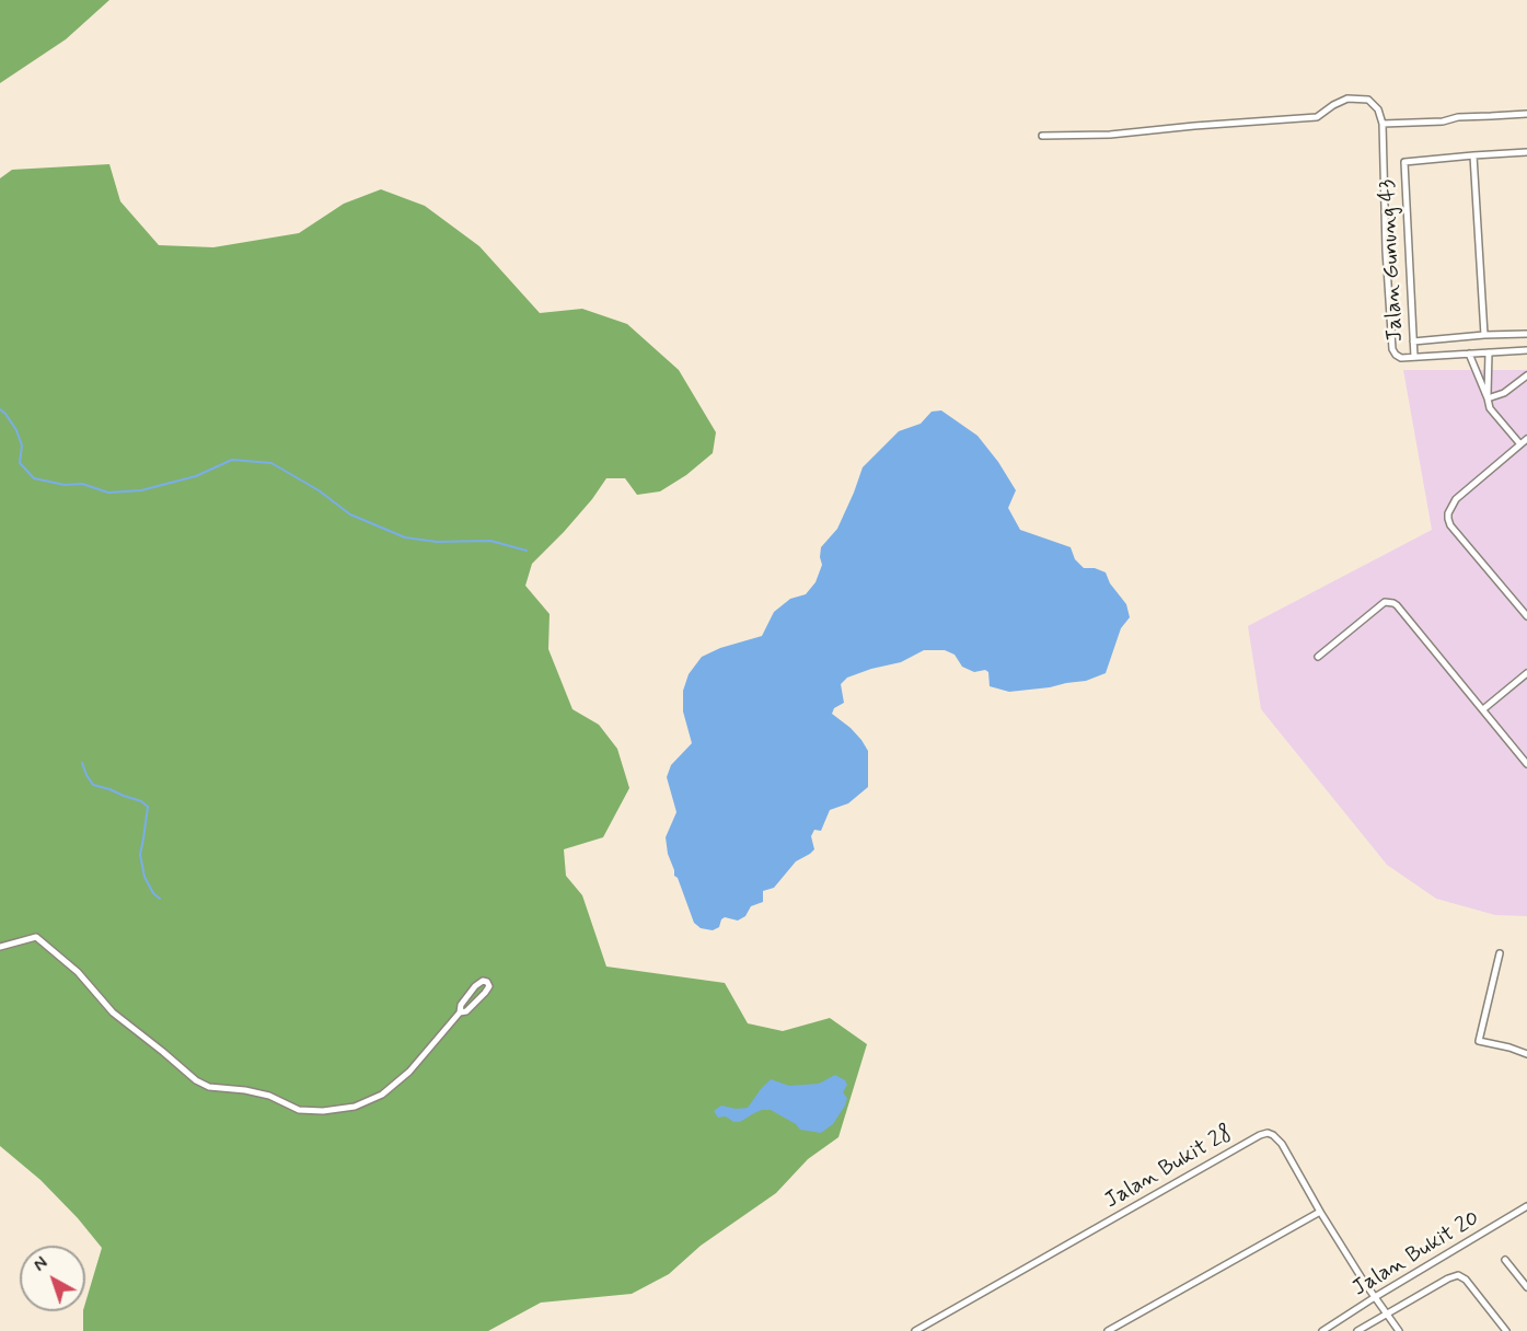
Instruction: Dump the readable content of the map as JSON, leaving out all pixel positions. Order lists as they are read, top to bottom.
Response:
{
  "streets": {
    "street": ["Jalan Gunung 43", "Jalan Bukit 28", "Jalan Bukit 20"]
  },
  "crossings": [
    ["Jalan Bukit 28", "Jalan Bukit 20"]
  ],
  "north": "top left"
}
